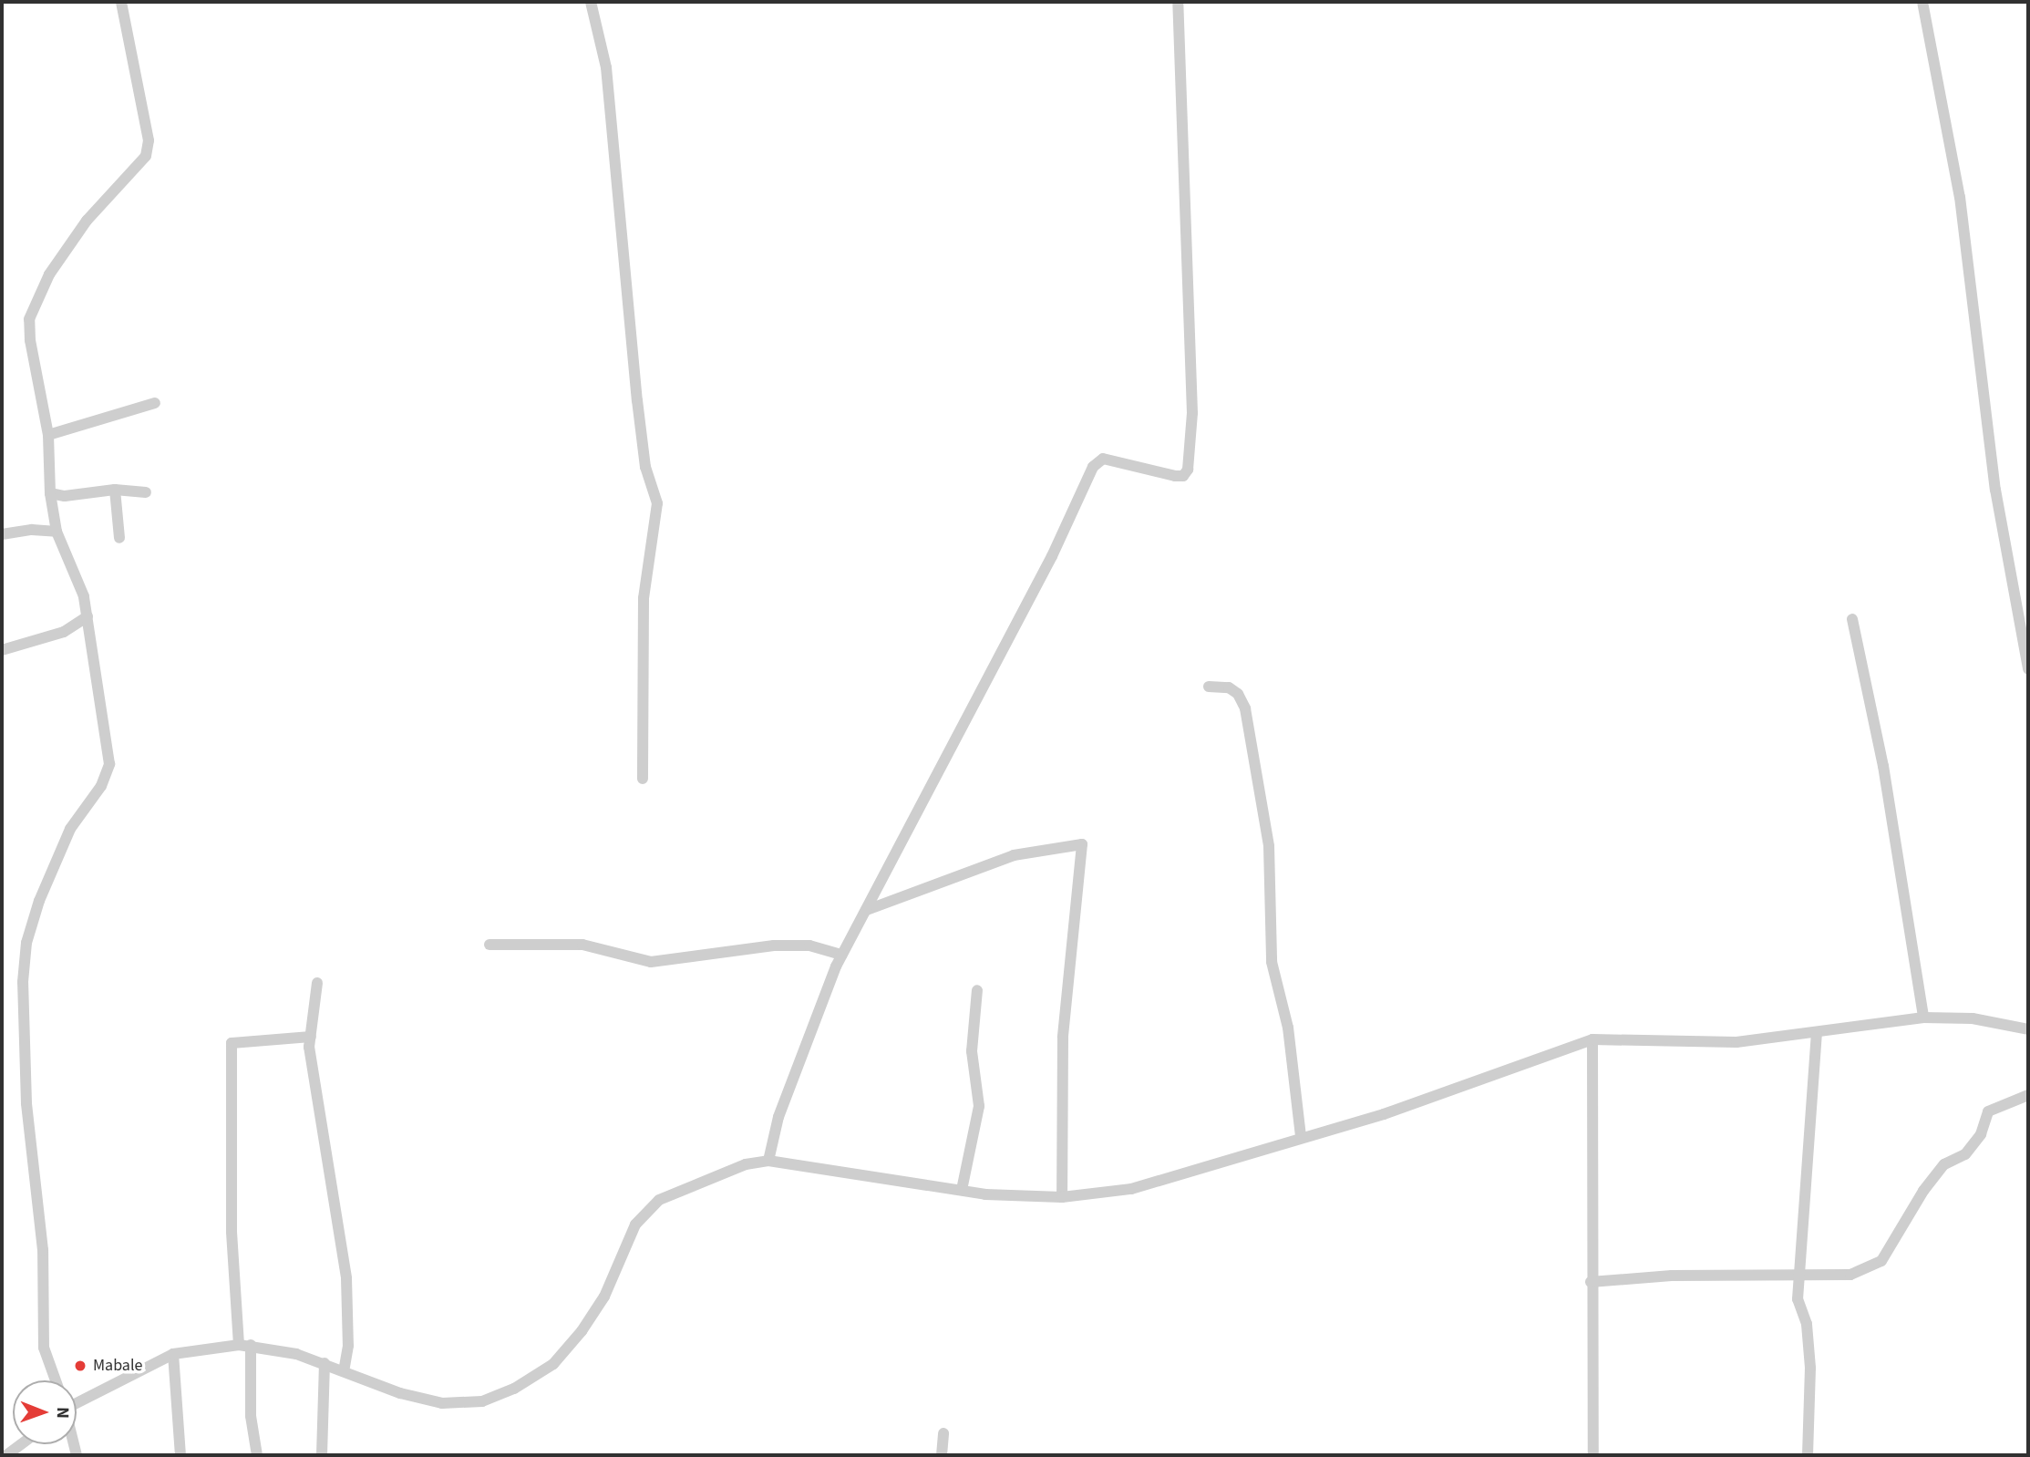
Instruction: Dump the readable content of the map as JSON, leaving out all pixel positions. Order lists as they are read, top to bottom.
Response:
{
  "places": ["Mabale"],
  "north": "right"
}
